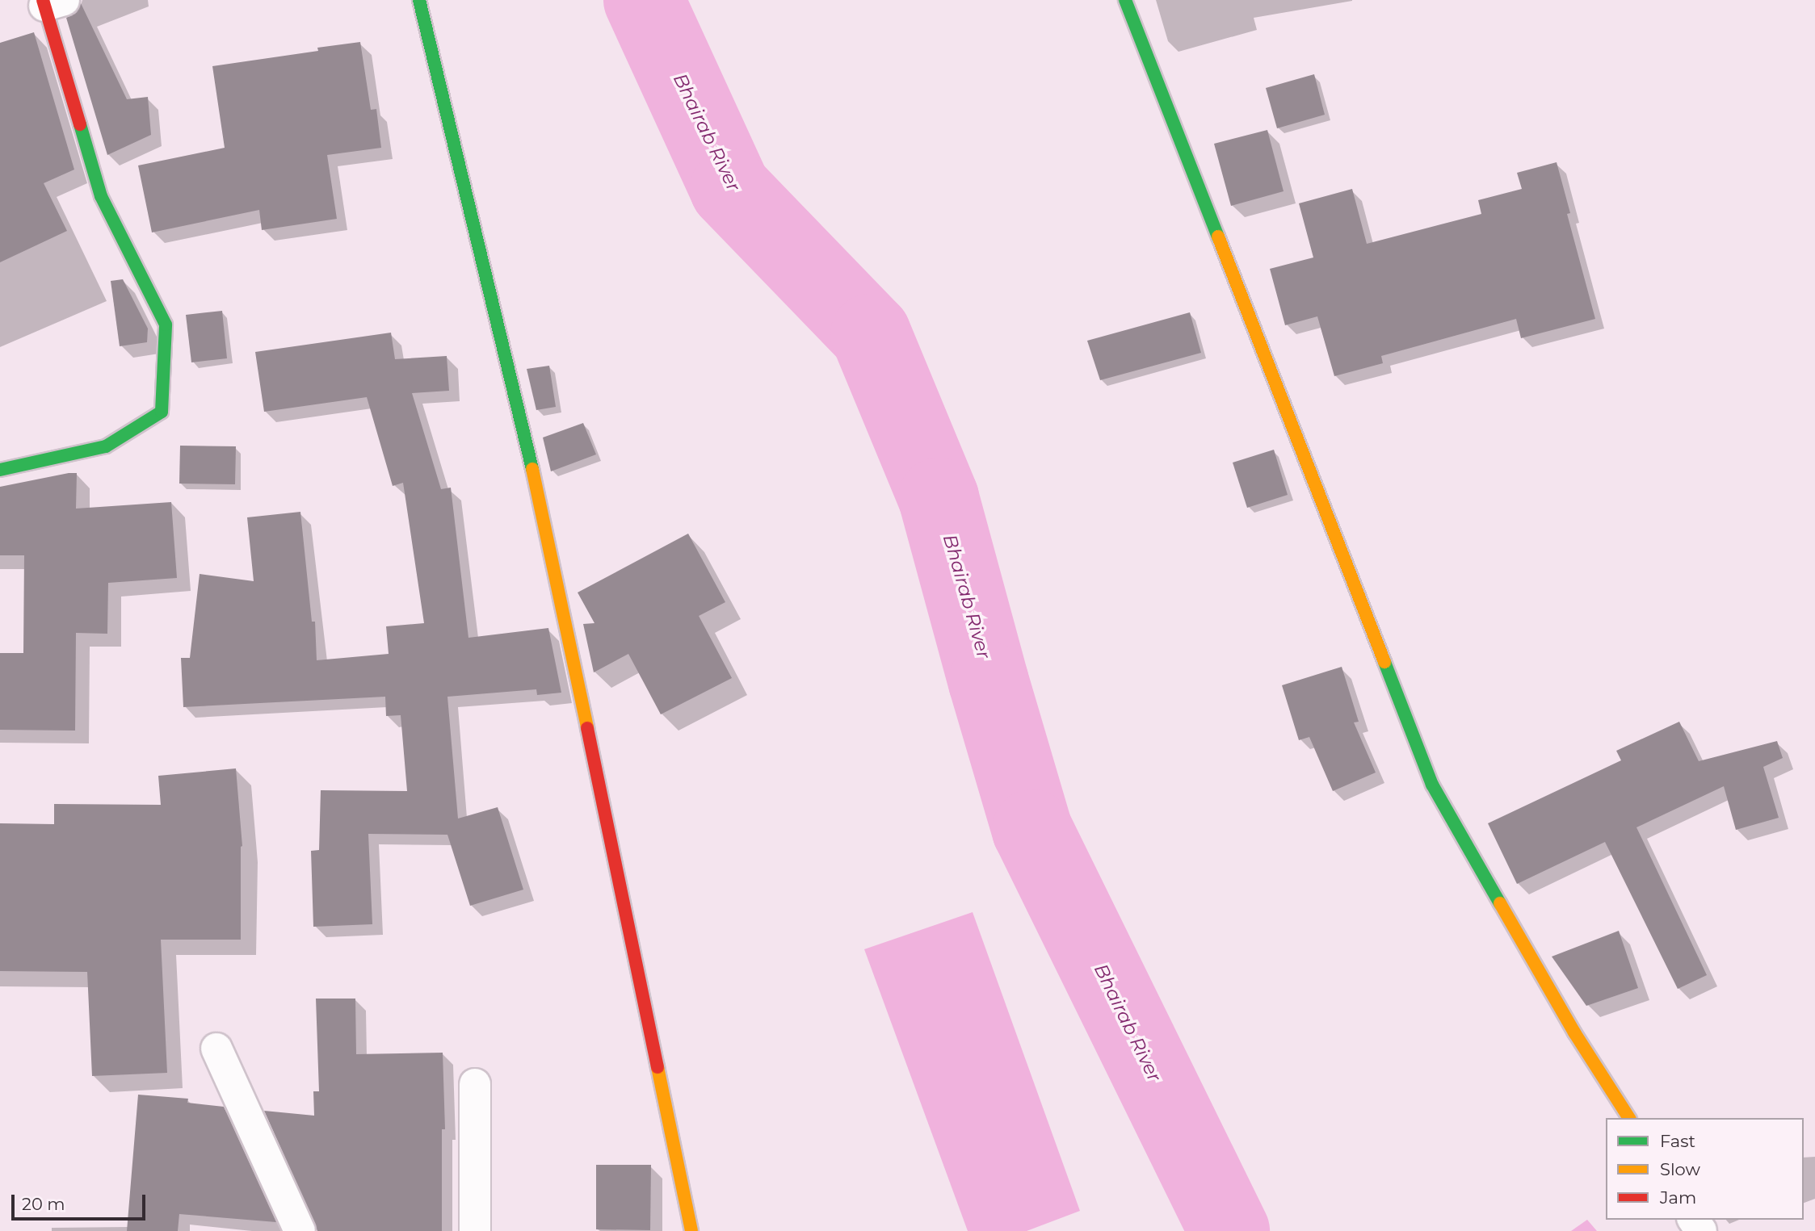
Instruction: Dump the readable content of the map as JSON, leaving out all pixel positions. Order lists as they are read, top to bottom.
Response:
{
  "water": ["Bhairab River"],
  "legend": ["Fast", "Slow", "Jam"],
  "scale_bar": "20 m"
}
